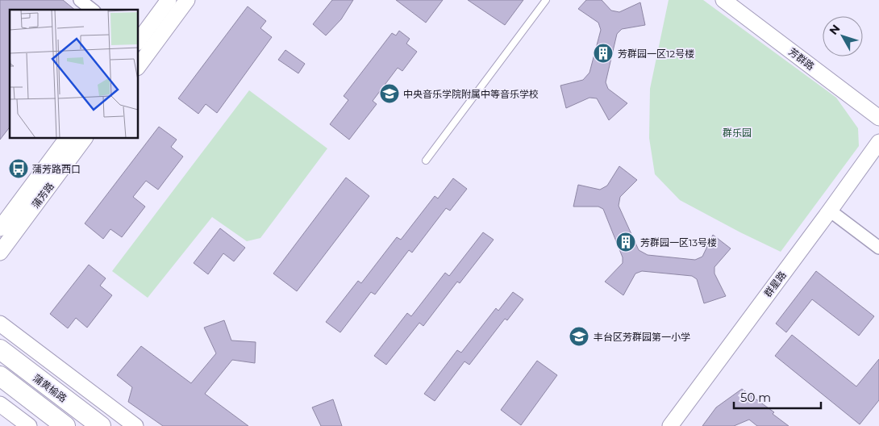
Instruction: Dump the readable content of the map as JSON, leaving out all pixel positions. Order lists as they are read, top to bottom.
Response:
{
  "streets": {
    "main road": ["蒲黄榆路"],
    "street": ["芳群路", "蒲芳路", "群星路"]
  },
  "parks": ["群乐园"],
  "places": {
    "building": ["芳群园一区12号楼", "芳群园一区13号楼"],
    "school or university": ["中央音乐学院附属中等音乐学校", "丰台区芳群园第一小学"],
    "bus stop": ["蒲芳路西口"]
  },
  "scale_bar": "50 m",
  "north": "top left"
}
